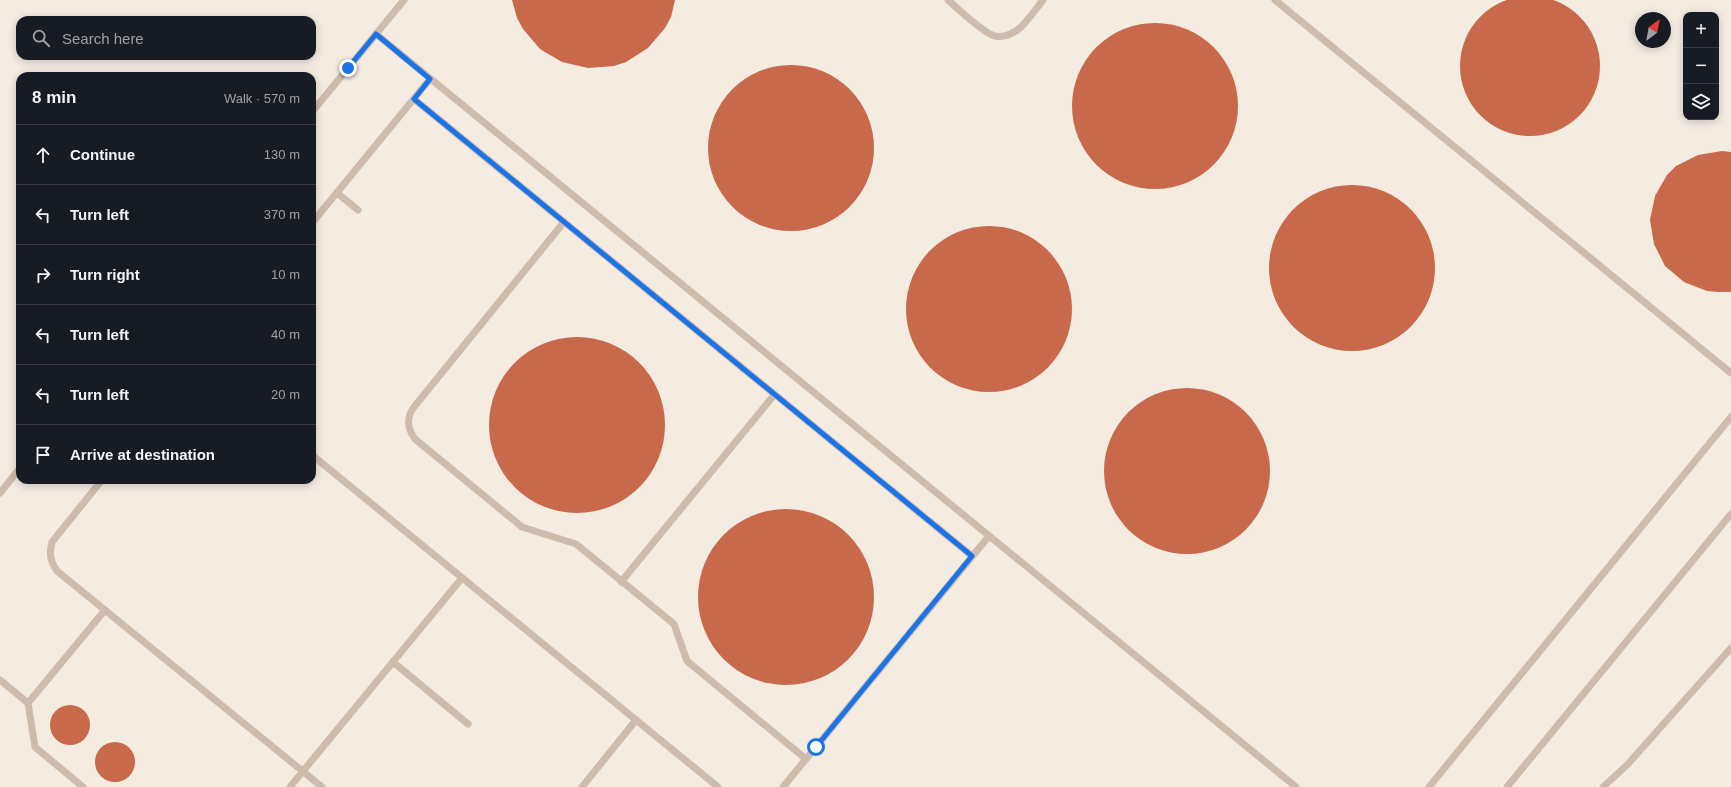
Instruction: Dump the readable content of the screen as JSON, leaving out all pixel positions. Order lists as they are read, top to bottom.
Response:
{
  "north": "top right",
  "page": {
    "map_buttons": ["+", "−"],
    "search": "Search here",
    "heading": ["8 min", "Walk · 570 m"],
    "list": [
      ["Continue", "130 m"],
      ["Turn left", "370 m"],
      ["Turn right", "10 m"],
      ["Turn left", "40 m"],
      ["Turn left", "20 m"],
      "Arrive at destination"
    ]
  }
}
